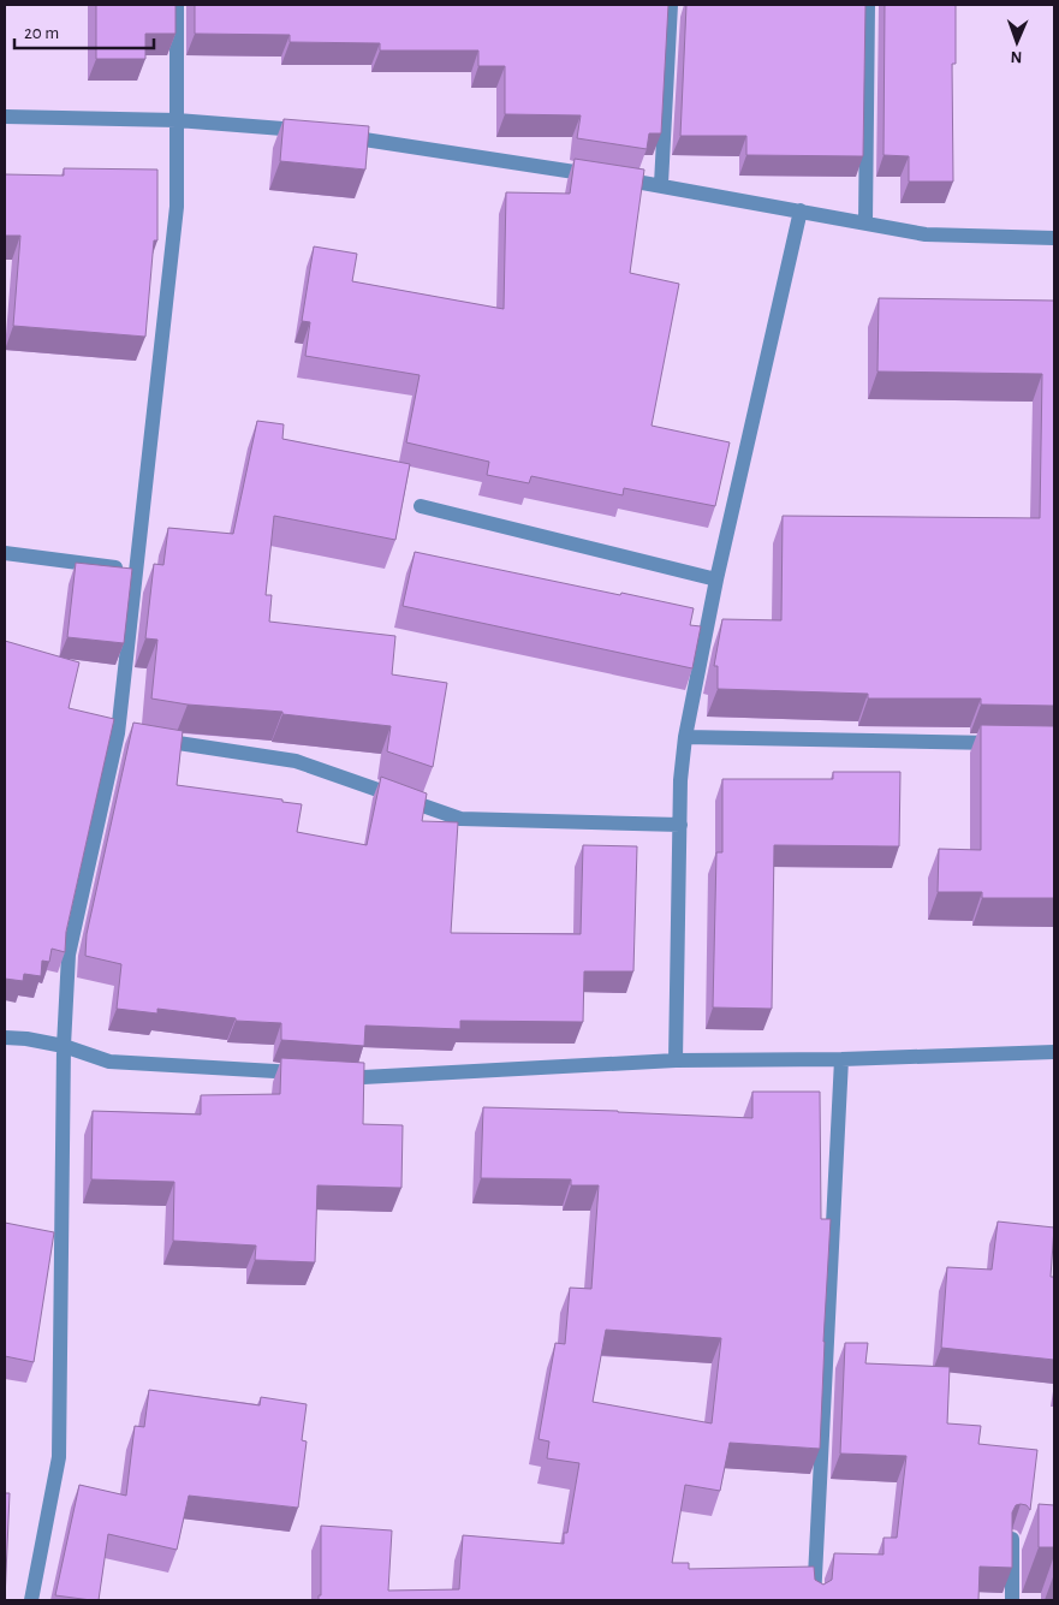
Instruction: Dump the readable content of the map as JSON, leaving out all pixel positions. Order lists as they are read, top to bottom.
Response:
{
  "scale_bar": "20 m",
  "north": "bottom"
}
